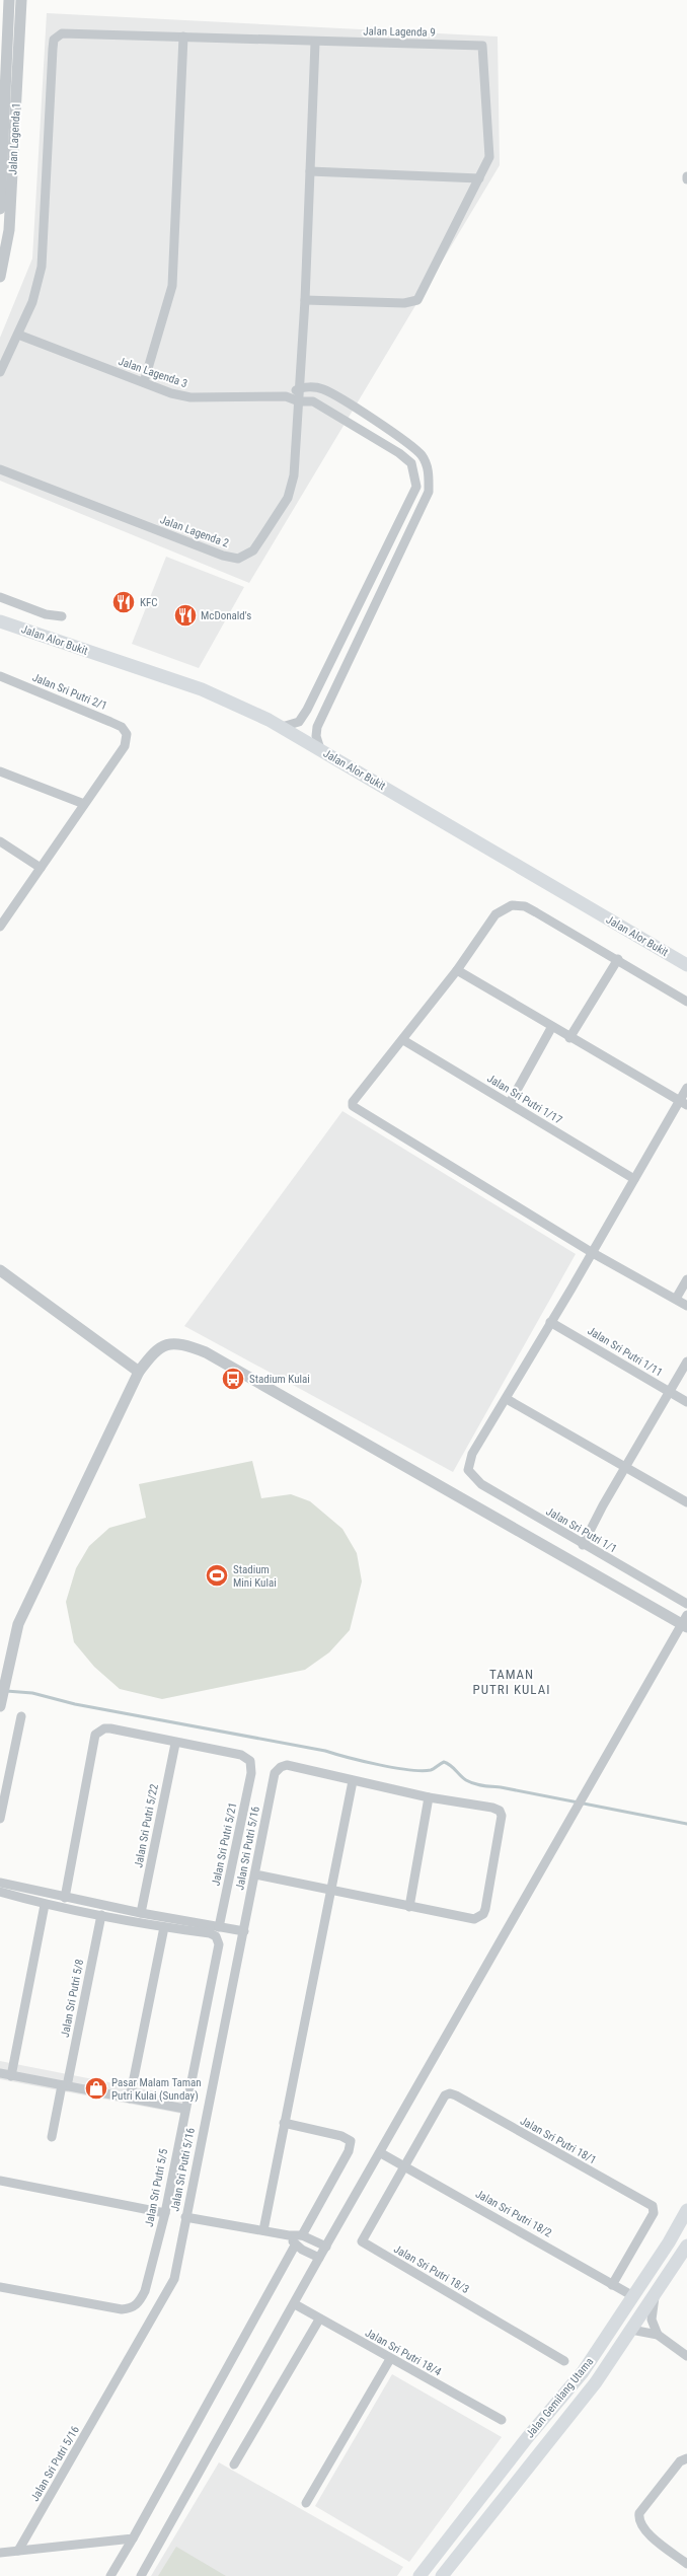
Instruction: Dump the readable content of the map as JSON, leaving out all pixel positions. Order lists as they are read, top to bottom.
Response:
{
  "streets": {
    "main road": ["Jalan Alor Bukit", "Jalan Gemilang Utama"],
    "street": [
      "Jalan Lagenda 9",
      "Jalan Lagenda 1",
      "Jalan Lagenda 3",
      "Jalan Lagenda 2",
      "Jalan Sri Putri 2/1",
      "Jalan Sri Putri 1/17",
      "Jalan Sri Putri 1/11",
      "Jalan Sri Putri 1/1",
      "Jalan Sri Putri 5/22",
      "Jalan Sri Putri 5/21",
      "Jalan Sri Putri 5/16",
      "Jalan Sri Putri 5/8",
      "Jalan Sri Putri 18/1",
      "Jalan Sri Putri 5/5",
      "Jalan Sri Putri 18/2",
      "Jalan Sri Putri 18/3",
      "Jalan Sri Putri 18/4"
    ]
  },
  "crossings": [
    ["Jalan Lagenda 9", "Jalan Lagenda 3"],
    ["Jalan Lagenda 9", "Jalan Lagenda 2"],
    ["Jalan Lagenda 3", "Jalan Lagenda 2"],
    ["Jalan Lagenda 3", "Jalan Alor Bukit"],
    ["Jalan Sri Putri 5/22", "Jalan Sri Putri 5/21"],
    ["Jalan Sri Putri 5/21", "Jalan Sri Putri 5/5"],
    ["Jalan Sri Putri 18/1", "Jalan Sri Putri 18/2"],
    ["Jalan Sri Putri 18/1", "Jalan Sri Putri 18/3"],
    ["Jalan Sri Putri 18/2", "Jalan Sri Putri 18/3"],
    ["Jalan Sri Putri 18/2", "Jalan Gemilang Utama"]
  ],
  "districts": ["TAMAN PUTRI KULAI"],
  "places": {
    "restaurant": ["KFC", "McDonald's"],
    "bus stop": ["Stadium Kulai"],
    "sports": ["Stadium Mini Kulai"],
    "shop": ["Pasar Malam Taman Putri Kulai (Sunday)"]
  }
}
